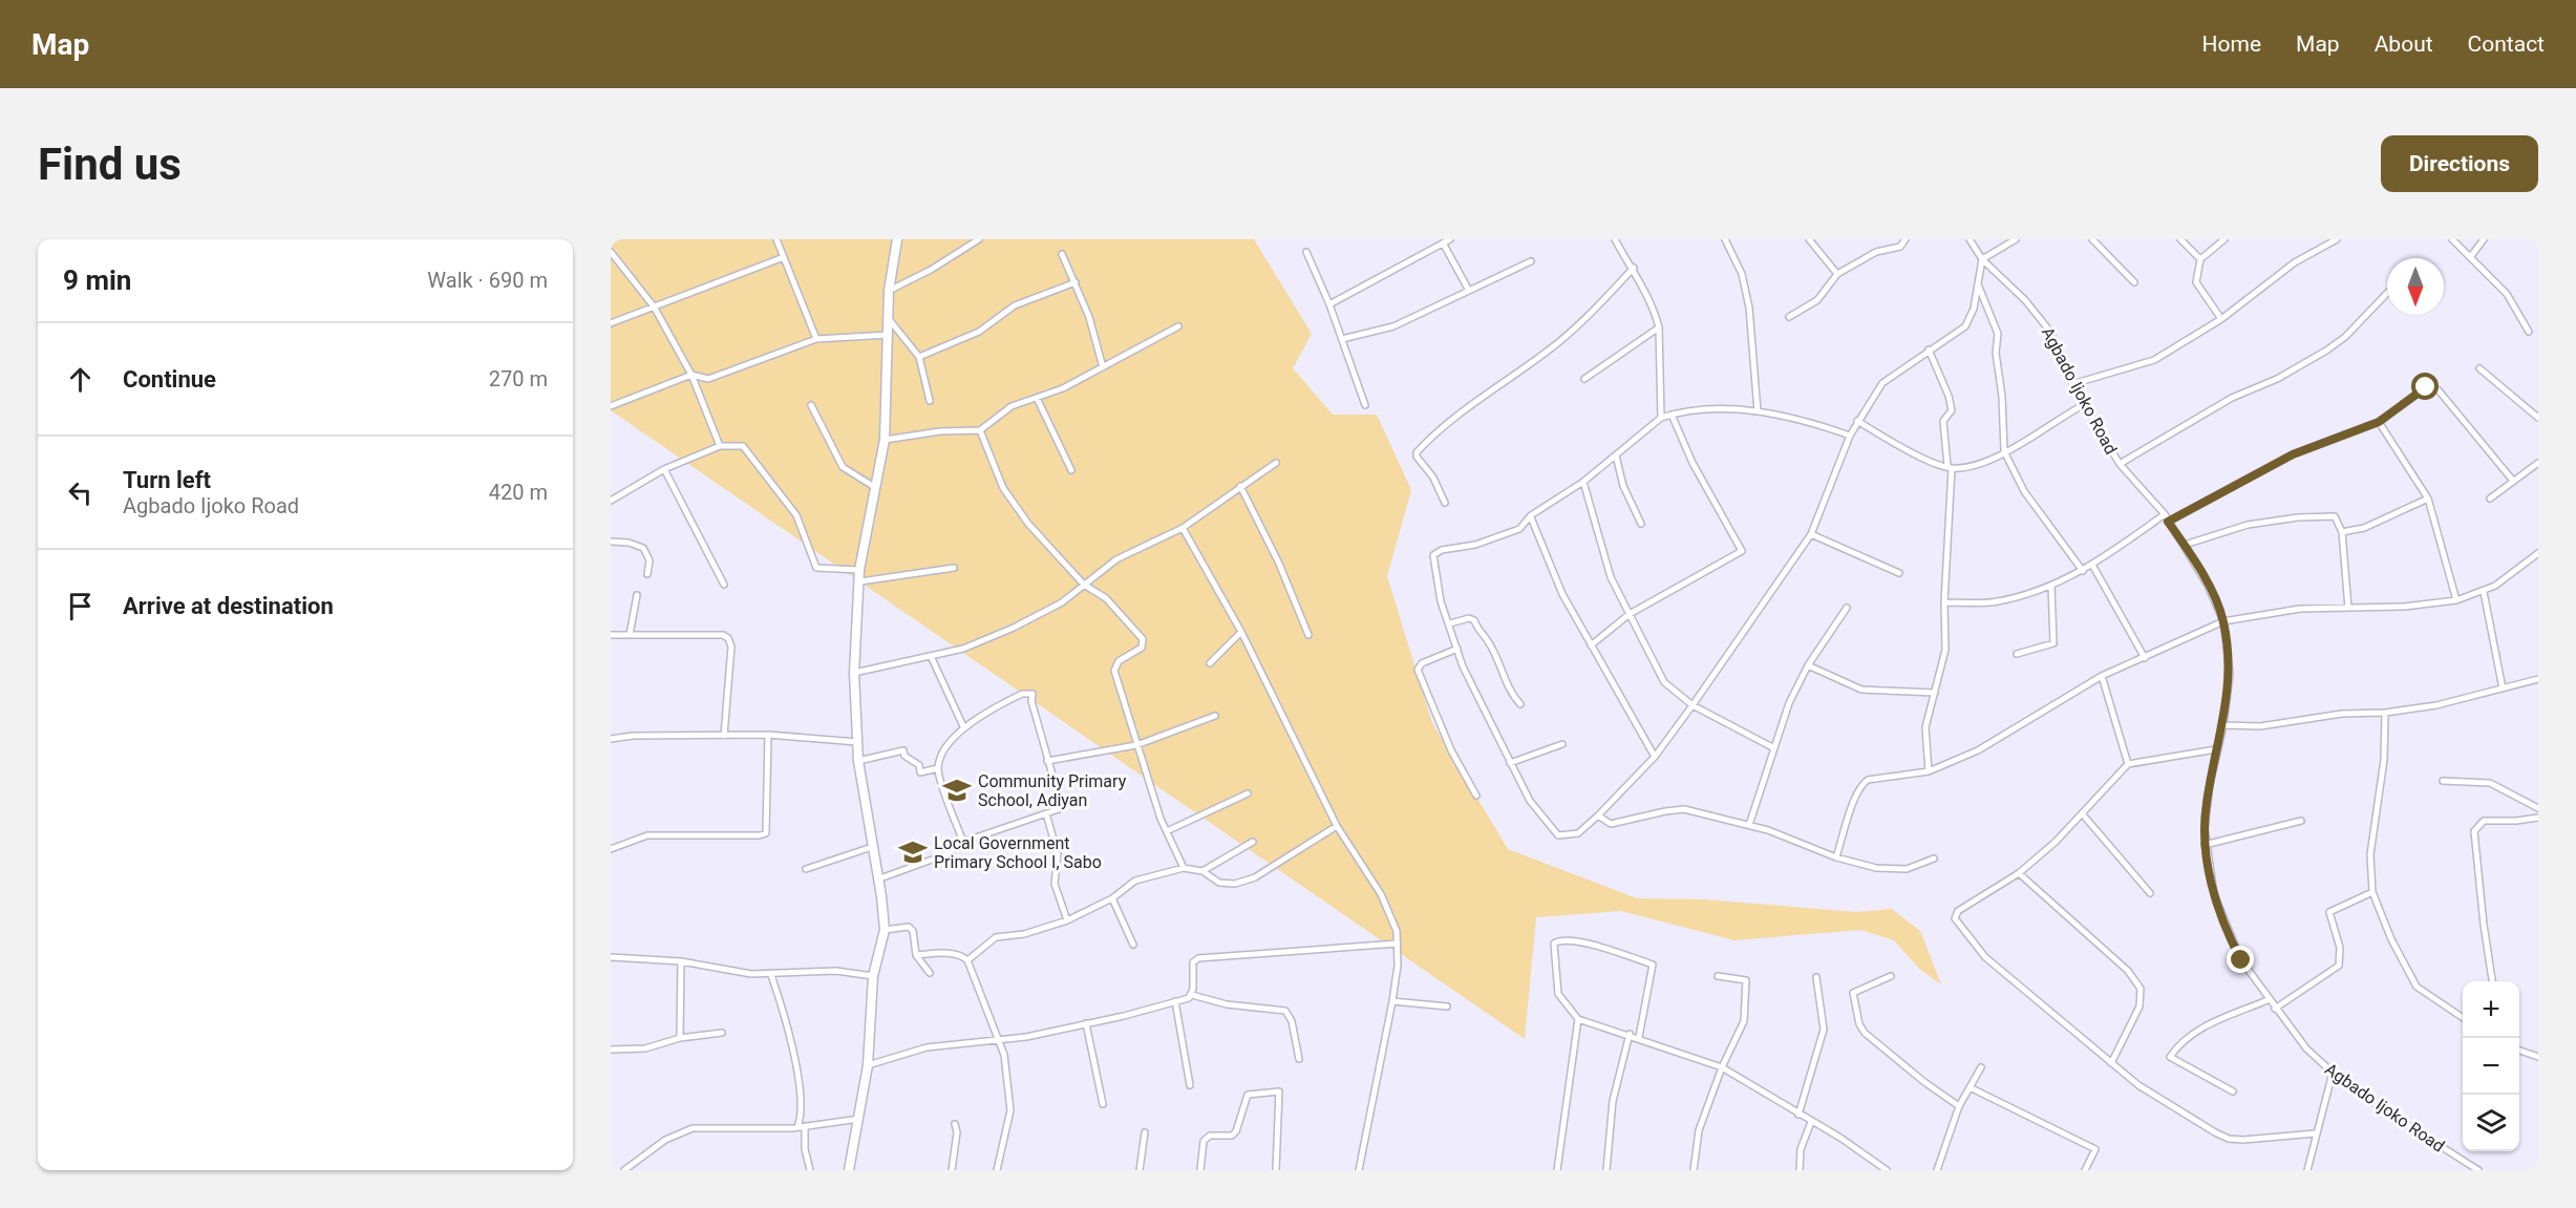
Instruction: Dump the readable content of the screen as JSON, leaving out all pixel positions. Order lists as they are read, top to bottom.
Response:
{
  "streets": {
    "street": ["Agbado Ijoko Road"]
  },
  "places": {
    "school or university": ["Community Primary School, Adiyan", "Local Government Primary School I, Sabo"]
  },
  "north": "bottom",
  "page": {
    "header": "Map",
    "nav": [
      "Home",
      "Map",
      "About",
      "Contact"
    ],
    "buttons": "Directions",
    "title": "Find us",
    "heading": ["9 min", "Walk · 690 m"],
    "list": [
      ["Continue", "270 m"],
      ["Turn left", "Agbado Ijoko Road", "420 m"],
      "Arrive at destination"
    ],
    "map_buttons": ["+", "−"]
  }
}
